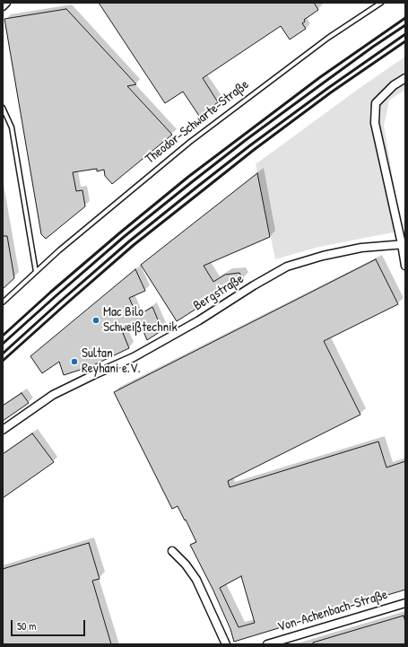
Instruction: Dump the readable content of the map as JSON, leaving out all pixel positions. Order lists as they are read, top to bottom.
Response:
{
  "streets": {
    "street": ["Bergstraße", "Von-Achenbach-Straße"],
    "lane": ["Theodor-Schwarte-Straße"]
  },
  "places": ["Mac Bilo Schweißtechnik", "Sultan Reyhani e.V."],
  "scale_bar": "50 m"
}
